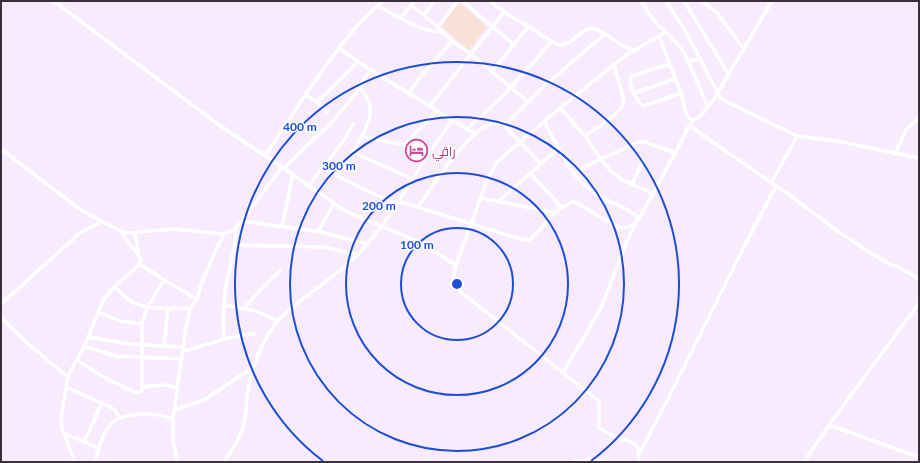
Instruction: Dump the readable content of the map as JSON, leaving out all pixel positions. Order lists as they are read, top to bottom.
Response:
{
  "places": {
    "hotel": ["راقي"]
  },
  "rings": [
    "400 m",
    "300 m",
    "200 m",
    "100 m"
  ]
}
